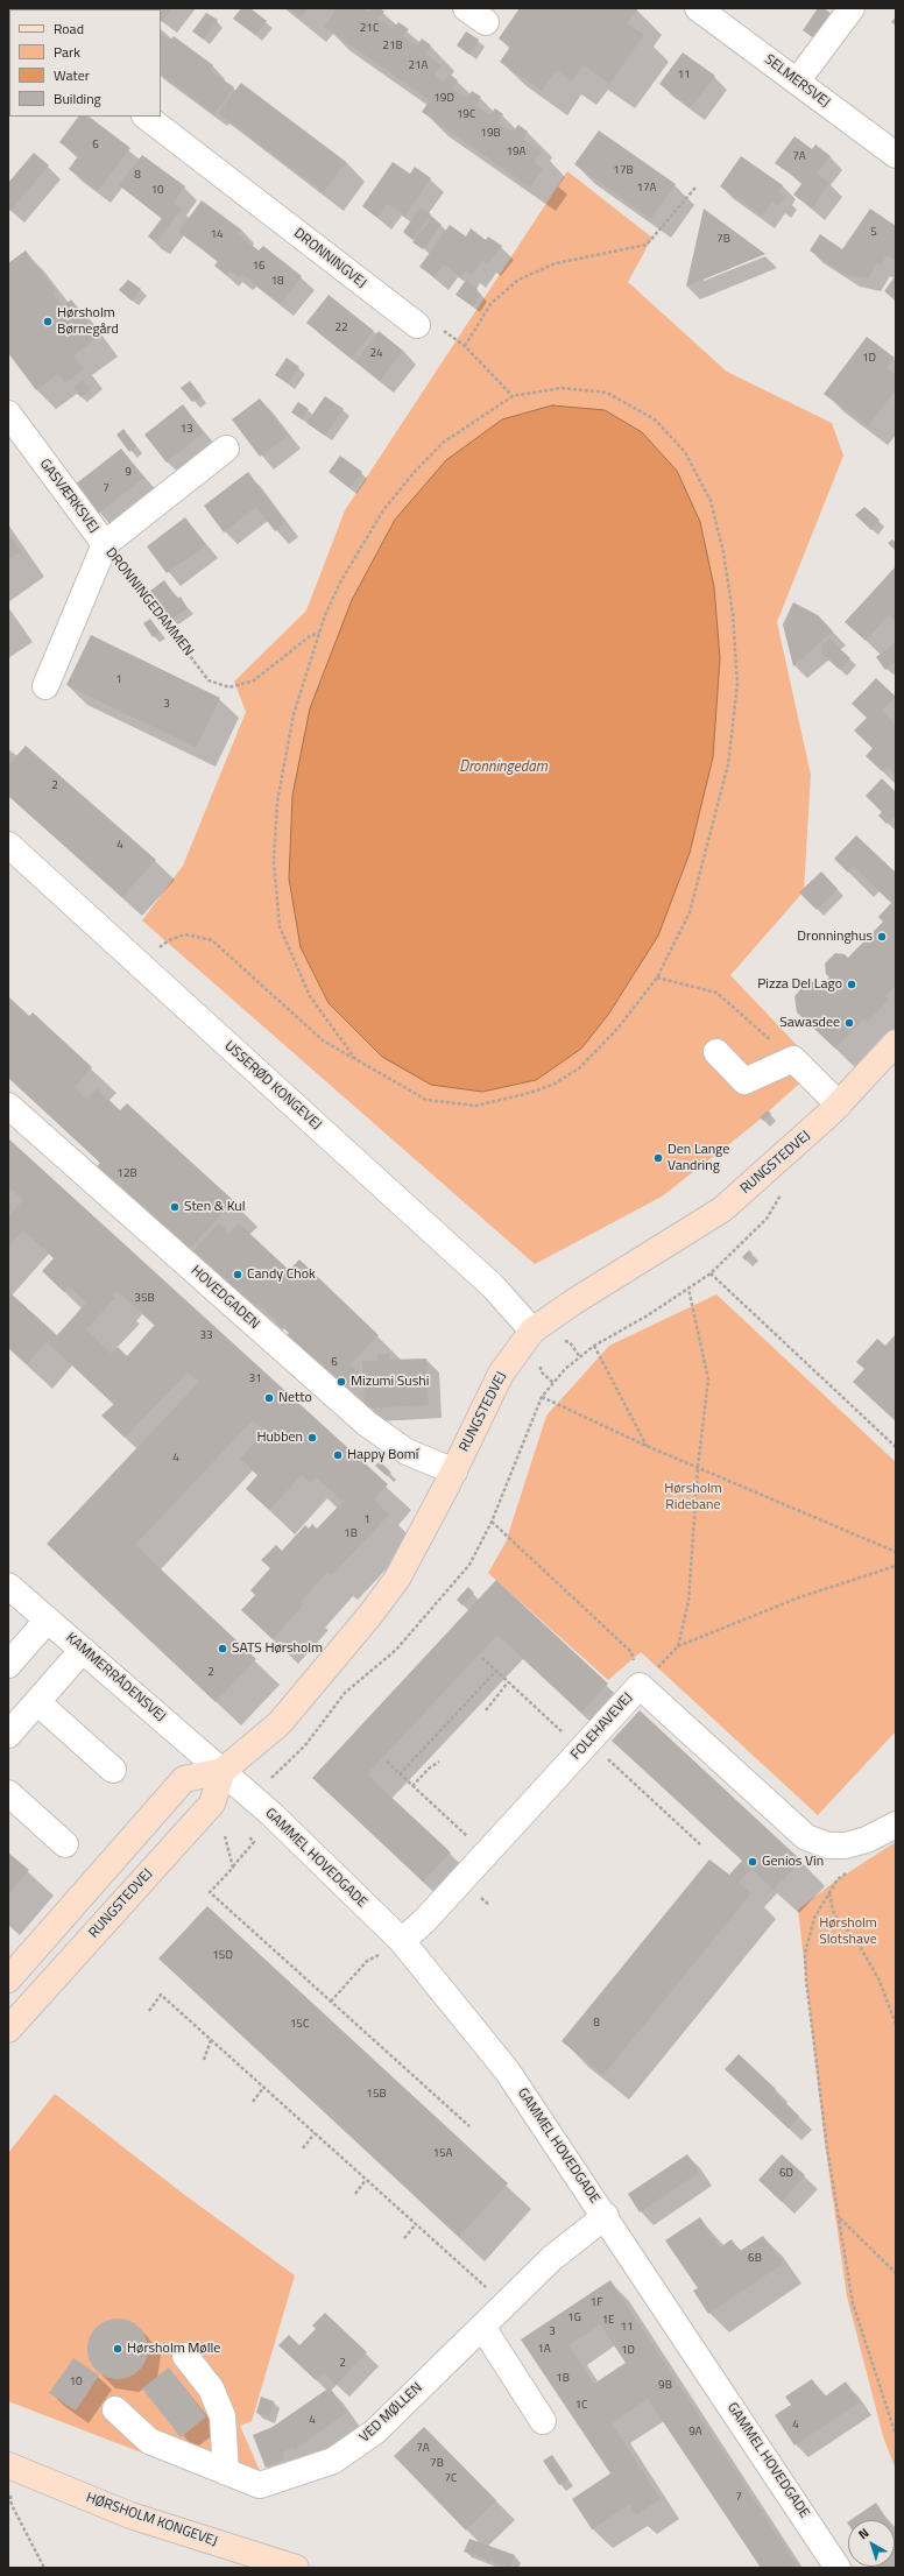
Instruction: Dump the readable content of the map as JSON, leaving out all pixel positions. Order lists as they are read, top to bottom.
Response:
{
  "streets": {
    "main road": ["RUNGSTEDVEJ", "HØRSHOLM KONGEVEJ"],
    "street": [
      "SELMERSVEJ",
      "DRONNINGVEJ",
      "GASVÆRKSVEJ",
      "DRONNINGEDAMMEN",
      "USSERØD KONGEVEJ",
      "HOVEDGADEN",
      "KAMMERRÅDENSVEJ",
      "FOLEHAVEVEJ",
      "GAMMEL HOVEDGADE",
      "VED MØLLEN"
    ]
  },
  "crossings": [
    ["GASVÆRKSVEJ", "DRONNINGEDAMMEN"],
    ["USSERØD KONGEVEJ", "RUNGSTEDVEJ"],
    ["RUNGSTEDVEJ", "HOVEDGADEN"],
    ["RUNGSTEDVEJ", "KAMMERRÅDENSVEJ"],
    ["RUNGSTEDVEJ", "GAMMEL HOVEDGADE"],
    ["KAMMERRÅDENSVEJ", "GAMMEL HOVEDGADE"],
    ["FOLEHAVEVEJ", "GAMMEL HOVEDGADE"],
    ["GAMMEL HOVEDGADE", "VED MØLLEN"]
  ],
  "water": ["Dronningedam"],
  "parks": ["Hørsholm Ridebane", "Hørsholm Slotshave"],
  "places": [
    "Hørsholm Børnegård",
    "Dronninghus",
    "Pizza Del Lago",
    "Sawasdee",
    "Den Lange Vandring",
    "Sten & Kul",
    "Candy Chok",
    "Mizumi Sushi",
    "Netto",
    "Hubben",
    "Happy Bomí",
    "SATS Hørsholm",
    "Genios Vin",
    "Hørsholm Mølle"
  ],
  "house_numbers": [
    "21C",
    "21B",
    "21A",
    "11",
    "19D",
    "19C",
    "19B",
    "6",
    "19A",
    "7A",
    "17B",
    "8",
    "17A",
    "10",
    "5",
    "14",
    "7B",
    "16",
    "18",
    "22",
    "24",
    "1D",
    "13",
    "9",
    "7",
    "1",
    "3",
    "2",
    "4",
    "12B",
    "35B",
    "33",
    "6",
    "31",
    "4",
    "1",
    "1B",
    "2",
    "15D",
    "8",
    "15C",
    "15B",
    "15A",
    "6D",
    "6B",
    "1F",
    "1G",
    "1E",
    "11",
    "3",
    "1A",
    "1D",
    "2",
    "1B",
    "10",
    "9B",
    "1C",
    "4",
    "4",
    "9A",
    "7A",
    "7B",
    "7C",
    "7"
  ],
  "legend": [
    "Road",
    "Park",
    "Water",
    "Building"
  ],
  "north": "top left"
}
